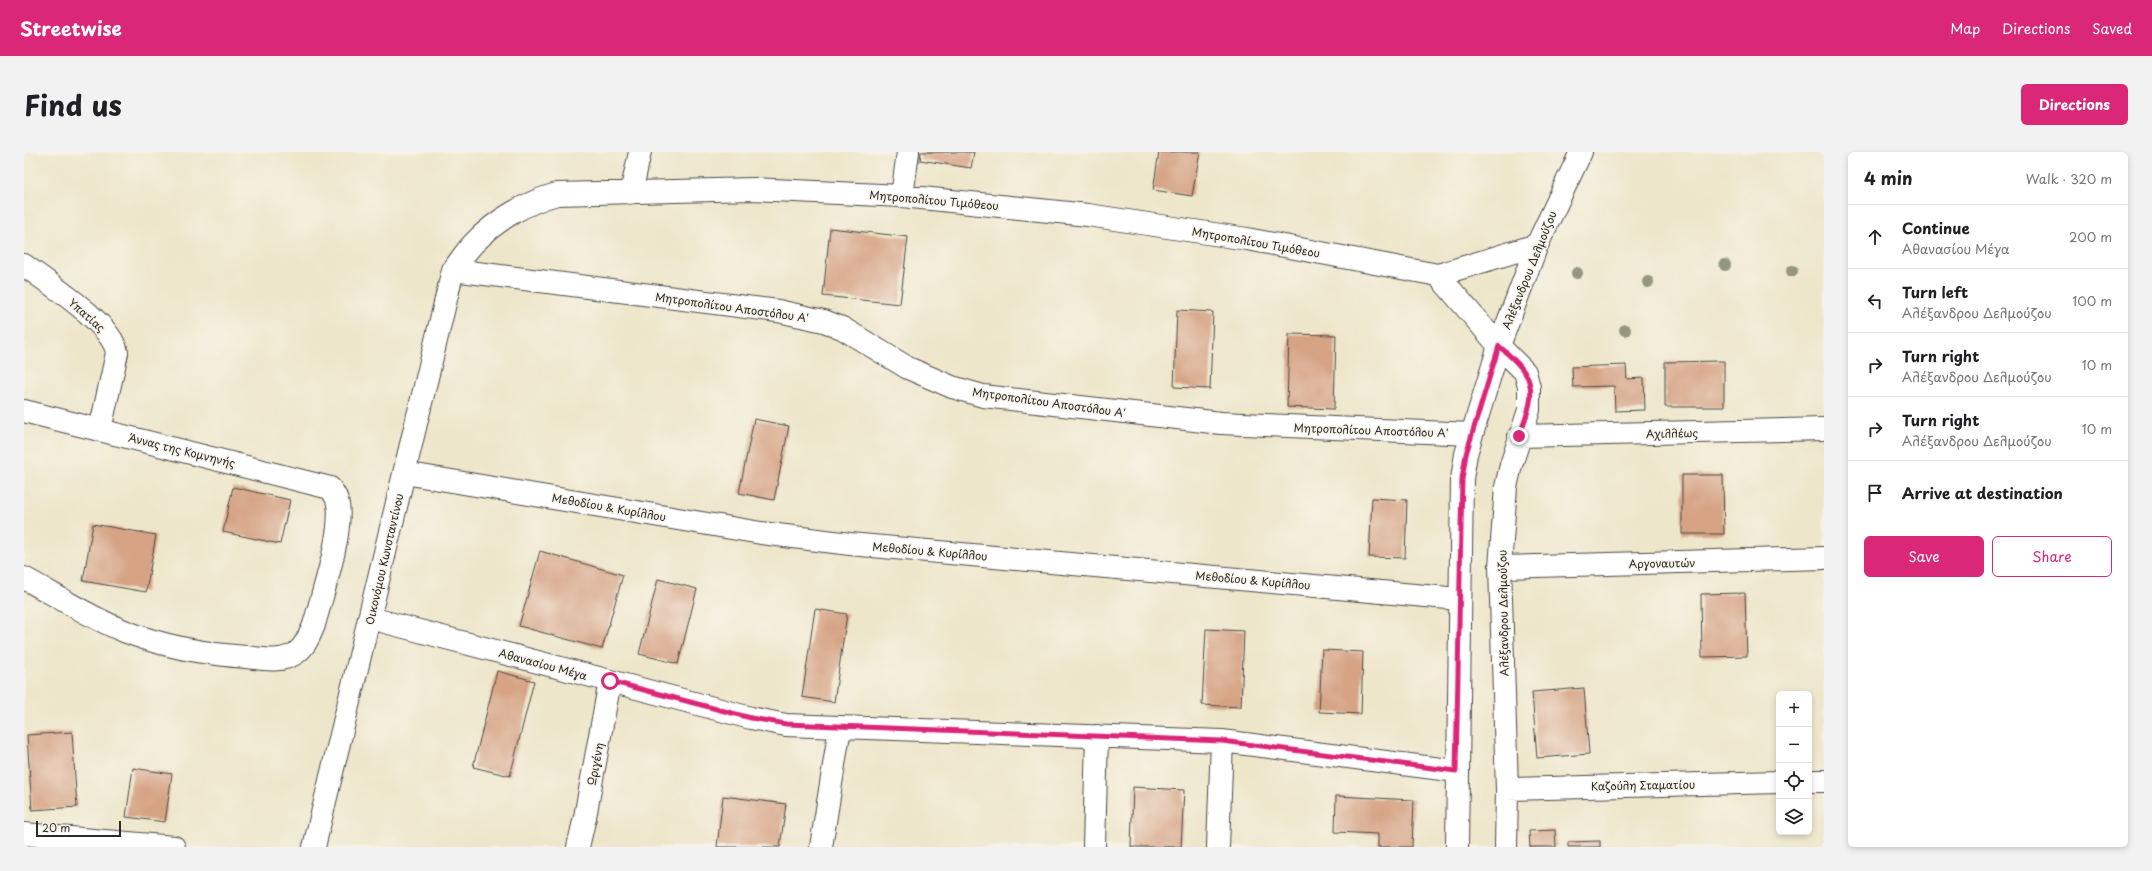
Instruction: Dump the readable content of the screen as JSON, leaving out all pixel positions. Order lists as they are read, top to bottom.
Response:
{
  "streets": {
    "street": [
      "Μητροπολίτου Τιμόθεου",
      "Αλέξανδρου Δελμούζου",
      "Μητροπολίτου Αποστόλου Α'",
      "Υπατίας",
      "Αχιλλέως",
      "Άννας της Κομνηνής",
      "Μεθοδίου & Κυρίλλου",
      "Οικονόμου Κωνσταντίνου",
      "Αργοναυτών",
      "Αθανασίου Μέγα",
      "Ωριγένη",
      "Καζούλη Σταματίου"
    ]
  },
  "crossings": [
    ["Μητροπολίτου Τιμόθεου", "Μητροπολίτου Αποστόλου Α'"],
    ["Μητροπολίτου Τιμόθεου", "Οικονόμου Κωνσταντίνου"],
    ["Αλέξανδρου Δελμούζου", "Μητροπολίτου Αποστόλου Α'"],
    ["Αλέξανδρου Δελμούζου", "Αχιλλέως"],
    ["Αλέξανδρου Δελμούζου", "Μεθοδίου & Κυρίλλου"],
    ["Αλέξανδρου Δελμούζου", "Αργοναυτών"],
    ["Αλέξανδρου Δελμούζου", "Αθανασίου Μέγα"],
    ["Αλέξανδρου Δελμούζου", "Καζούλη Σταματίου"],
    ["Μητροπολίτου Αποστόλου Α'", "Οικονόμου Κωνσταντίνου"],
    ["Υπατίας", "Άννας της Κομνηνής"],
    ["Μεθοδίου & Κυρίλλου", "Οικονόμου Κωνσταντίνου"],
    ["Οικονόμου Κωνσταντίνου", "Αθανασίου Μέγα"],
    ["Αθανασίου Μέγα", "Ωριγένη"]
  ],
  "scale_bar": "20 m",
  "page": {
    "header": "Streetwise",
    "nav": ["Map", "Directions", "Saved"],
    "title": "Find us",
    "buttons": [
      "Directions",
      ["Save", "Share"]
    ],
    "heading": ["4 min", "Walk · 320 m"],
    "list": [
      ["Continue", "Αθανασίου Μέγα", "200 m"],
      ["Turn left", "Αλέξανδρου Δελμούζου", "100 m"],
      ["Turn right", "Αλέξανδρου Δελμούζου", "10 m"],
      ["Turn right", "Αλέξανδρου Δελμούζου", "10 m"],
      "Arrive at destination"
    ],
    "map_buttons": ["+", "−"],
    "scale": "20 m"
  }
}
